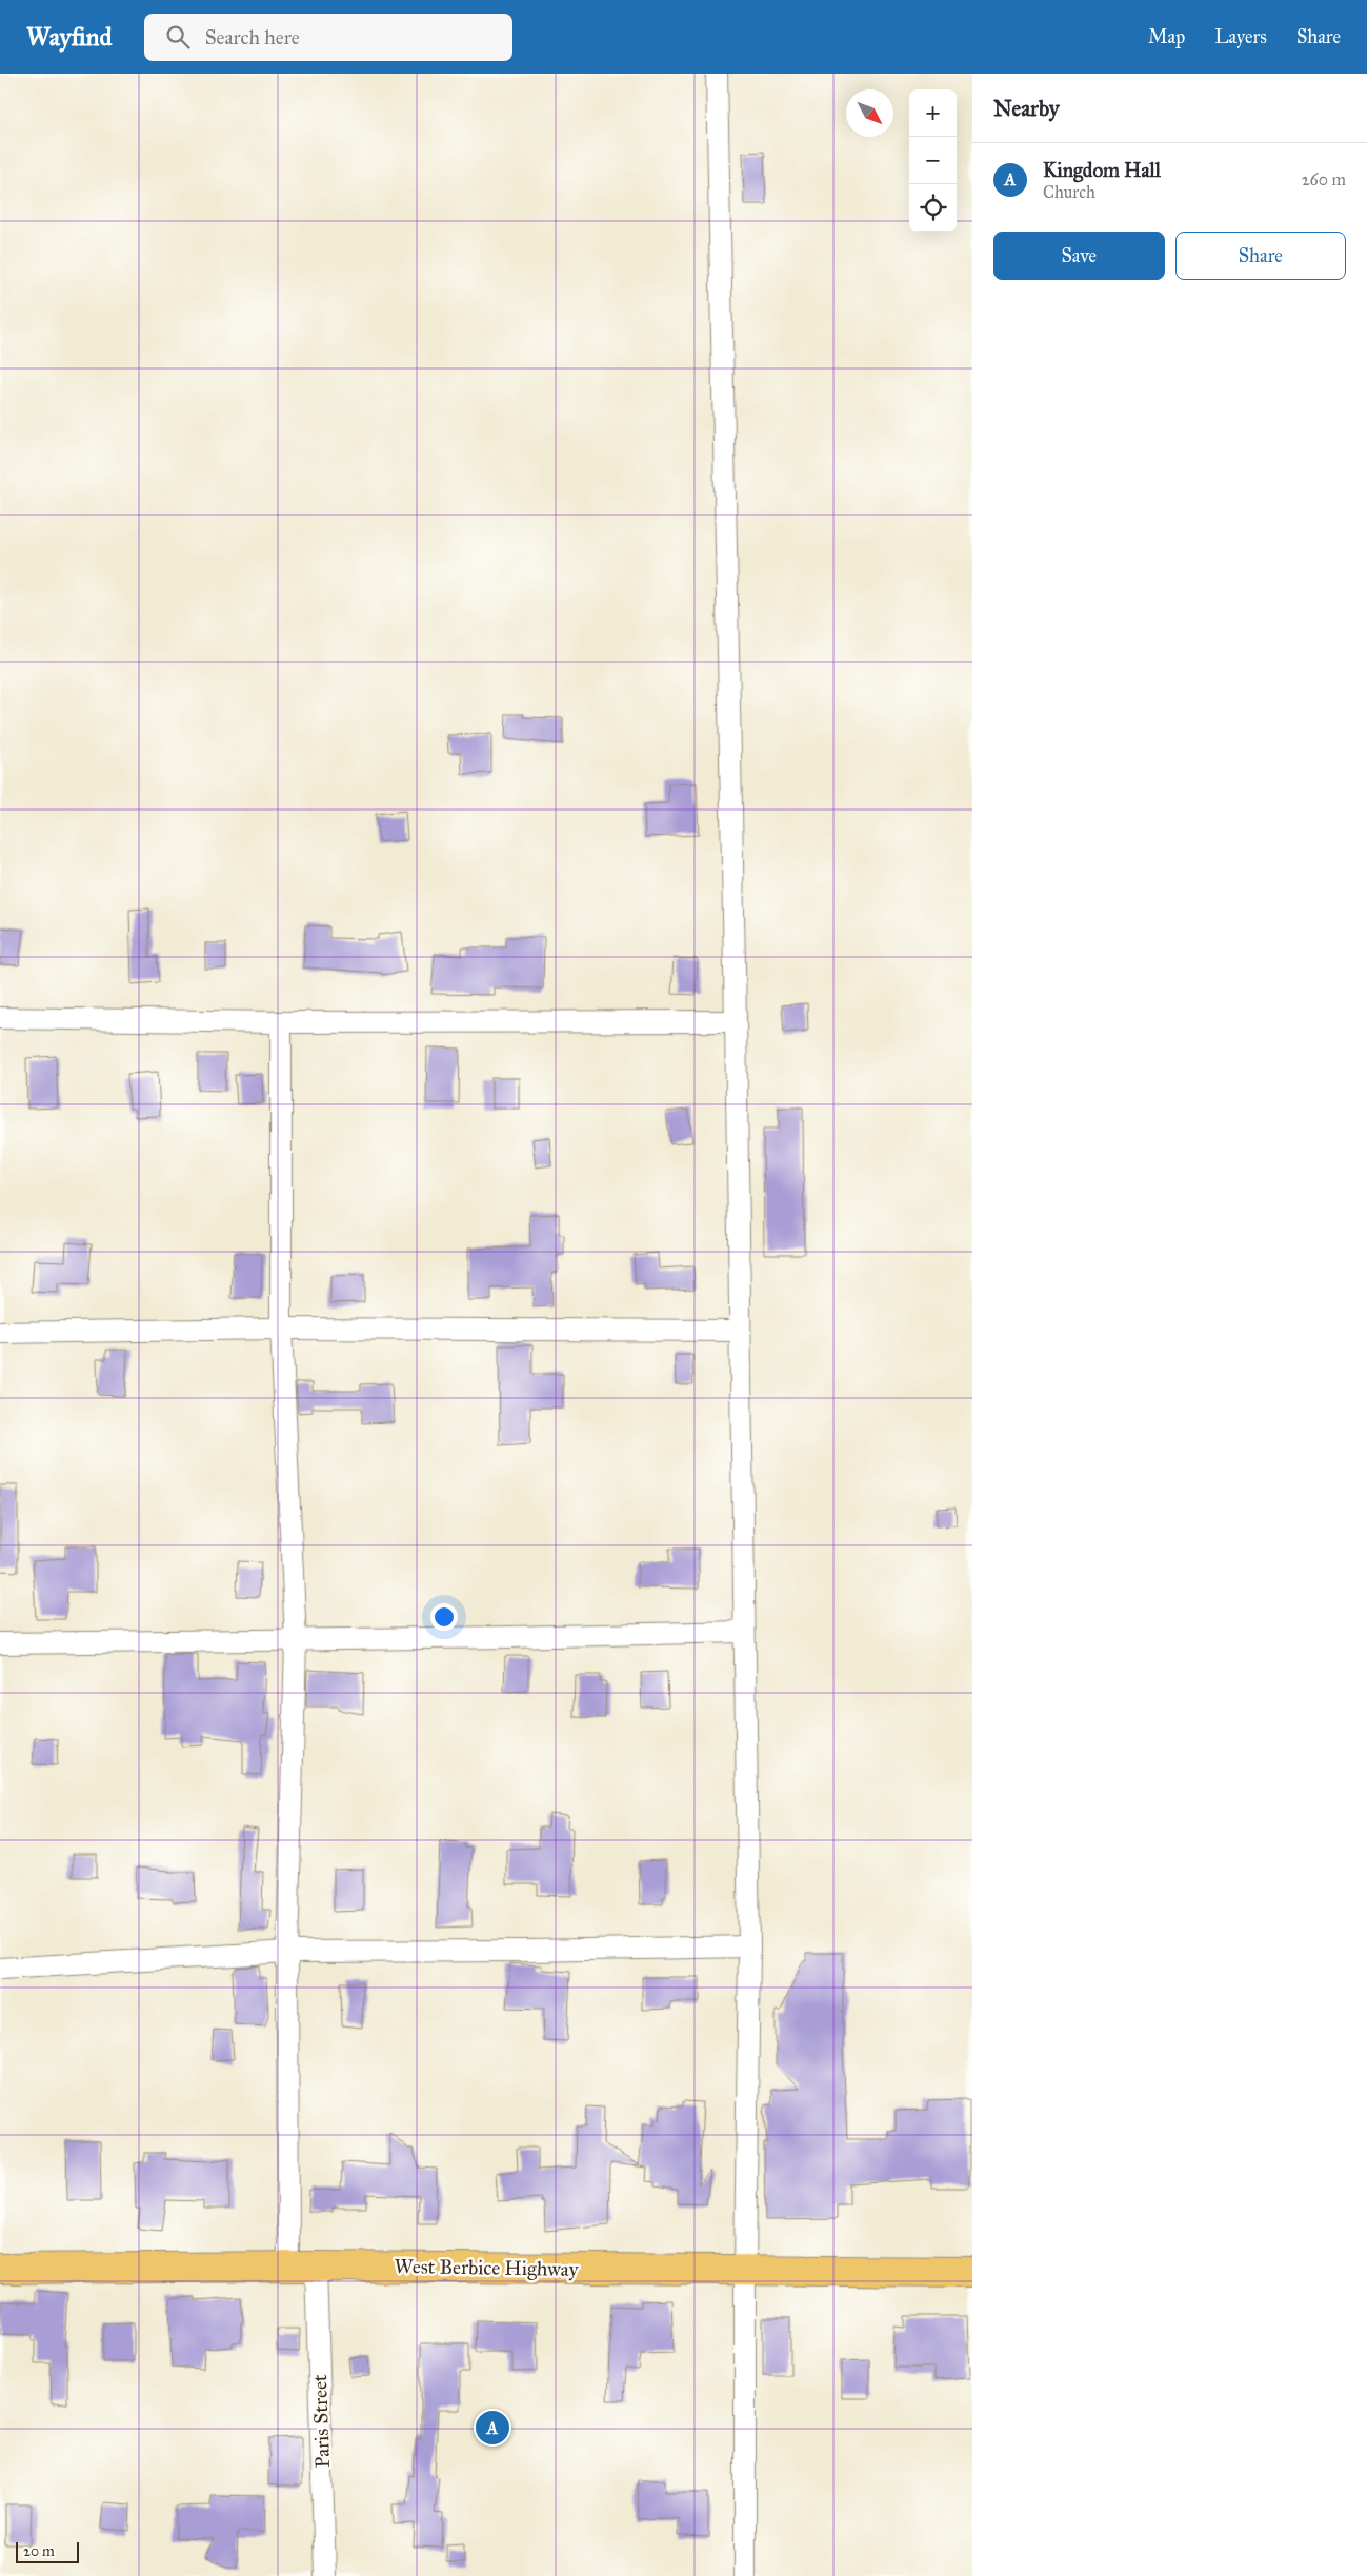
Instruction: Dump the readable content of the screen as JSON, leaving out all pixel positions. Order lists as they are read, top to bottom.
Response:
{
  "streets": {
    "main road": ["West Berbice Highway"],
    "street": ["Paris Street"]
  },
  "crossings": [
    ["West Berbice Highway", "Paris Street"]
  ],
  "scale_bar": "20 m",
  "north": "bottom right",
  "page": {
    "header": "Wayfind",
    "search": "Search here",
    "nav": ["Map", "Layers", "Share"],
    "heading": "Nearby",
    "map_buttons": ["+", "−"],
    "list": [
      {
        "mark": "A",
        "name": "Kingdom Hall",
        "note": "Church",
        "value": "260 m"
      }
    ],
    "buttons": ["Save", "Share"],
    "pins": "A",
    "scale": "20 m"
  }
}
